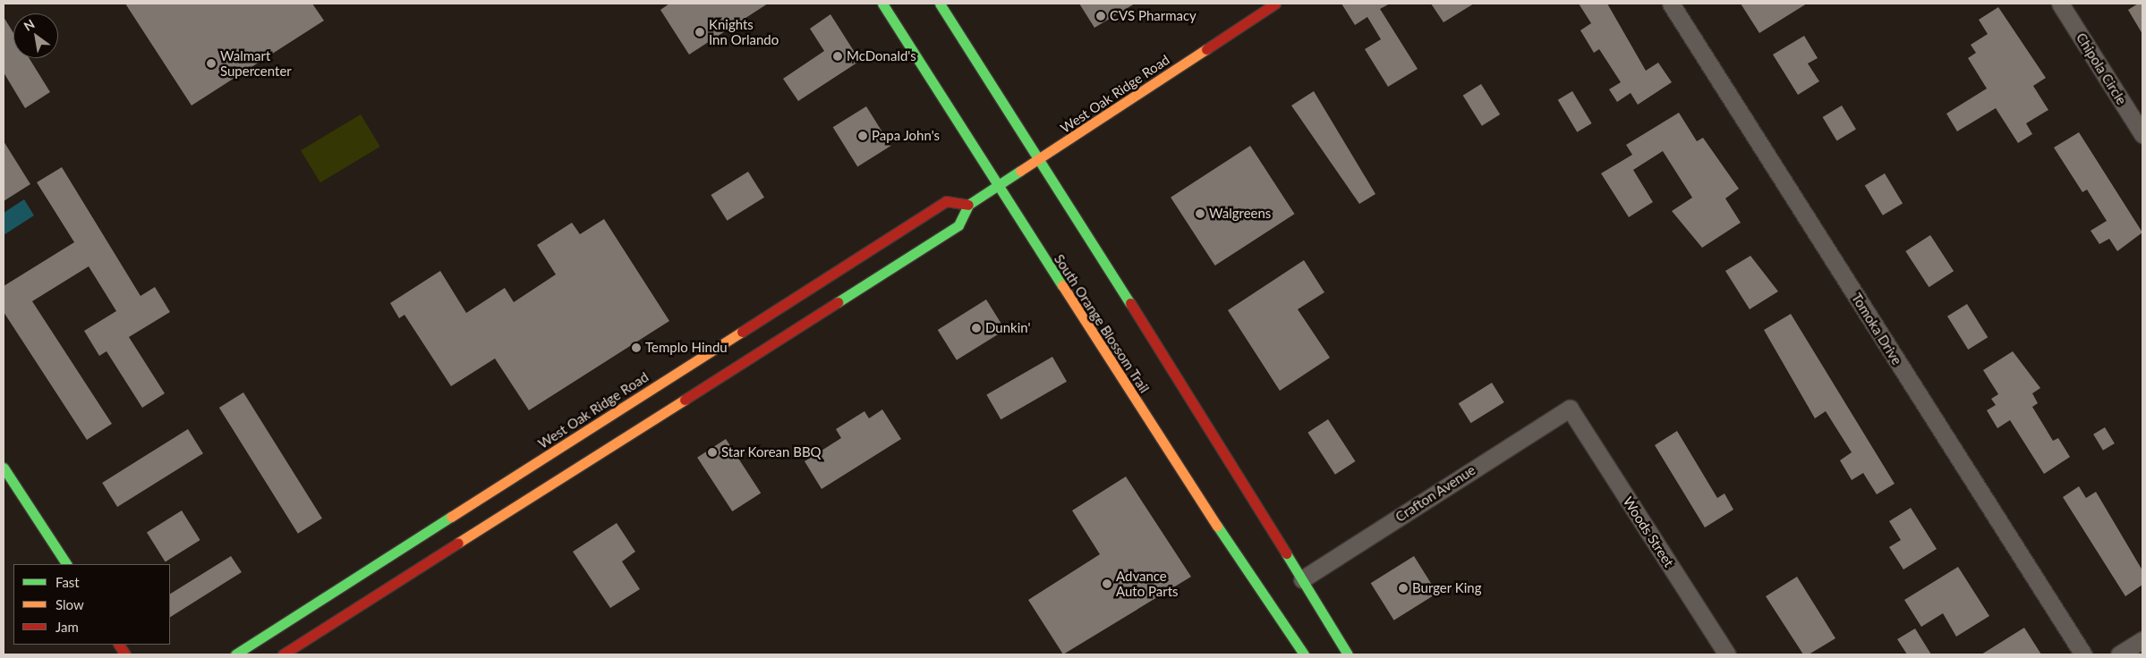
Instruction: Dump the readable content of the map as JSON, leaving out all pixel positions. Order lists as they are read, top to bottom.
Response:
{
  "streets": {
    "street": [
      "Chipola Circle",
      "West Oak Ridge Road",
      "South Orange Blossom Trail",
      "Tomoka Drive",
      "Crafton Avenue",
      "Woods Street"
    ]
  },
  "crossings": [
    ["West Oak Ridge Road", "South Orange Blossom Trail"],
    ["Crafton Avenue", "Woods Street"]
  ],
  "places": [
    "CVS Pharmacy",
    "Knights Inn Orlando",
    "McDonald's",
    "Walmart Supercenter",
    "Papa John's",
    "Walgreens",
    "Dunkin'",
    "Templo Hindu",
    "Star Korean BBQ",
    "Advance Auto Parts",
    "Burger King"
  ],
  "legend": ["Fast", "Slow", "Jam"],
  "north": "top left"
}
